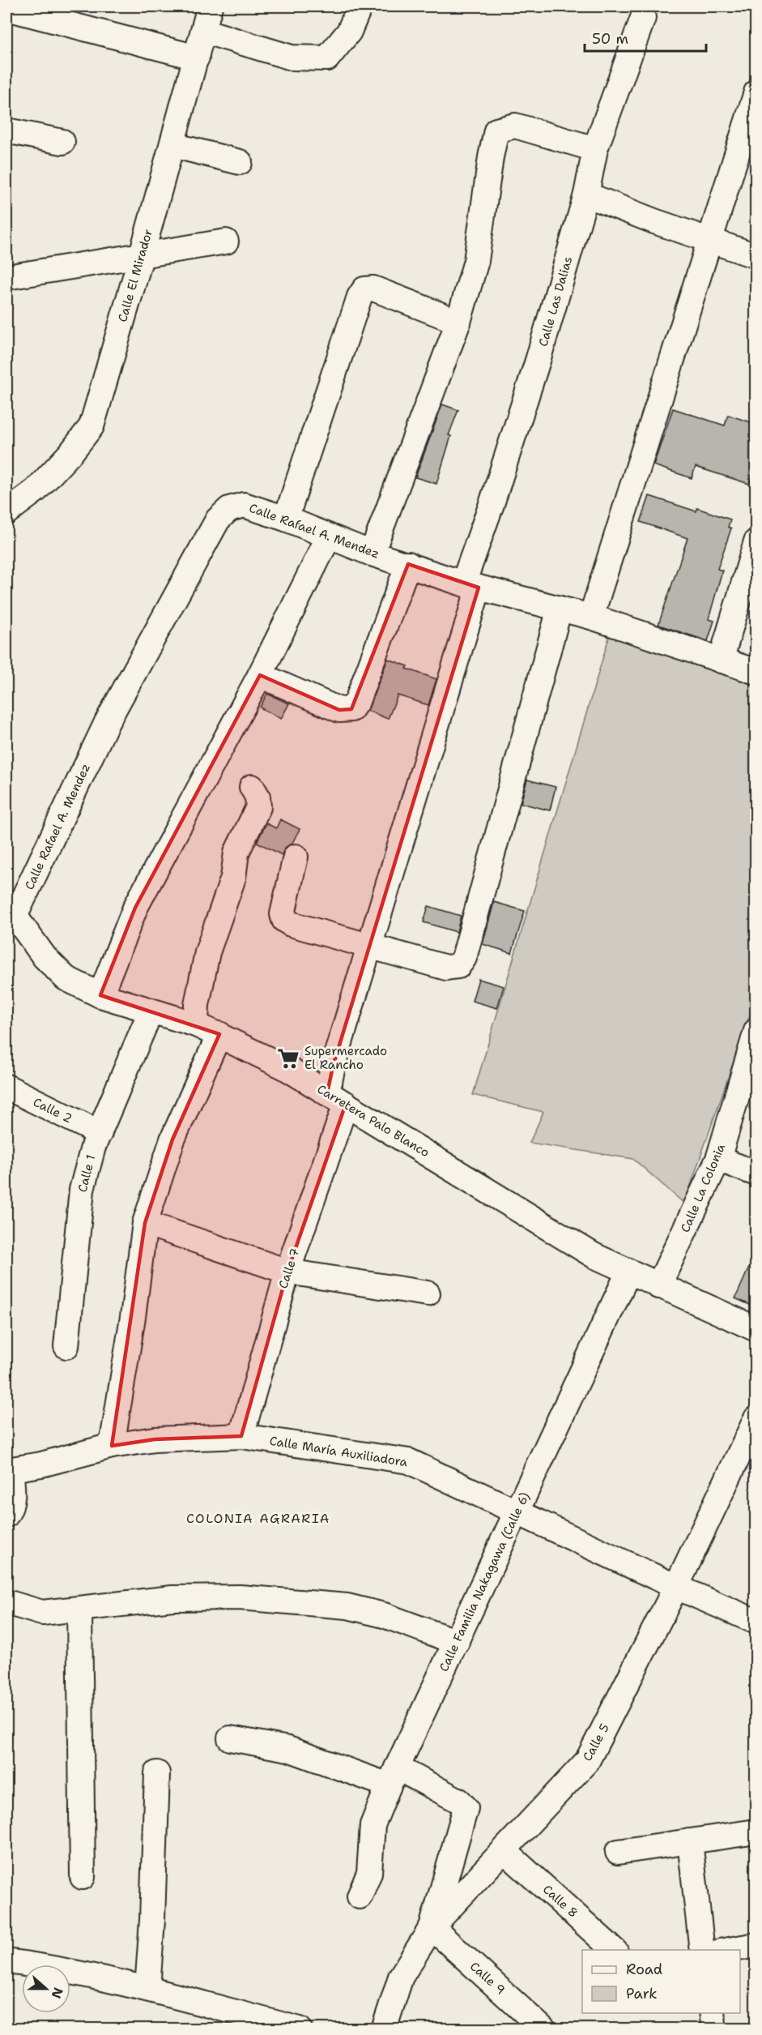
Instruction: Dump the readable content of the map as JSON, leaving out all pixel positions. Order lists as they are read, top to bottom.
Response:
{
  "streets": {
    "street": [
      "Calle El Mirador",
      "Calle Las Dalias",
      "Calle Rafael A. Mendez",
      "Calle 2",
      "Carretera Palo Blanco",
      "Calle 1",
      "Calle La Colonia",
      "Calle 7",
      "Calle María Auxiliadora",
      "Calle Familia Nakagawa (Calle 6)",
      "Calle 5",
      "Calle 8",
      "Calle 9"
    ]
  },
  "crossings": [
    ["Calle Las Dalias", "Calle Rafael A. Mendez"],
    ["Calle Las Dalias", "Calle 7"],
    ["Calle Rafael A. Mendez", "Carretera Palo Blanco"],
    ["Calle 2", "Calle 1"],
    ["Carretera Palo Blanco", "Calle 1"],
    ["Carretera Palo Blanco", "Calle La Colonia"],
    ["Carretera Palo Blanco", "Calle 7"],
    ["Carretera Palo Blanco", "Calle Familia Nakagawa (Calle 6)"],
    ["Calle 7", "Calle María Auxiliadora"],
    ["Calle María Auxiliadora", "Calle Familia Nakagawa (Calle 6)"],
    ["Calle María Auxiliadora", "Calle 5"],
    ["Calle 5", "Calle 8"],
    ["Calle 5", "Calle 9"]
  ],
  "districts": ["COLONIA AGRARIA"],
  "places": {
    "supermarket": ["Supermercado El Rancho"]
  },
  "legend": ["Road", "Park"],
  "scale_bar": "50 m",
  "north": "right"
}
